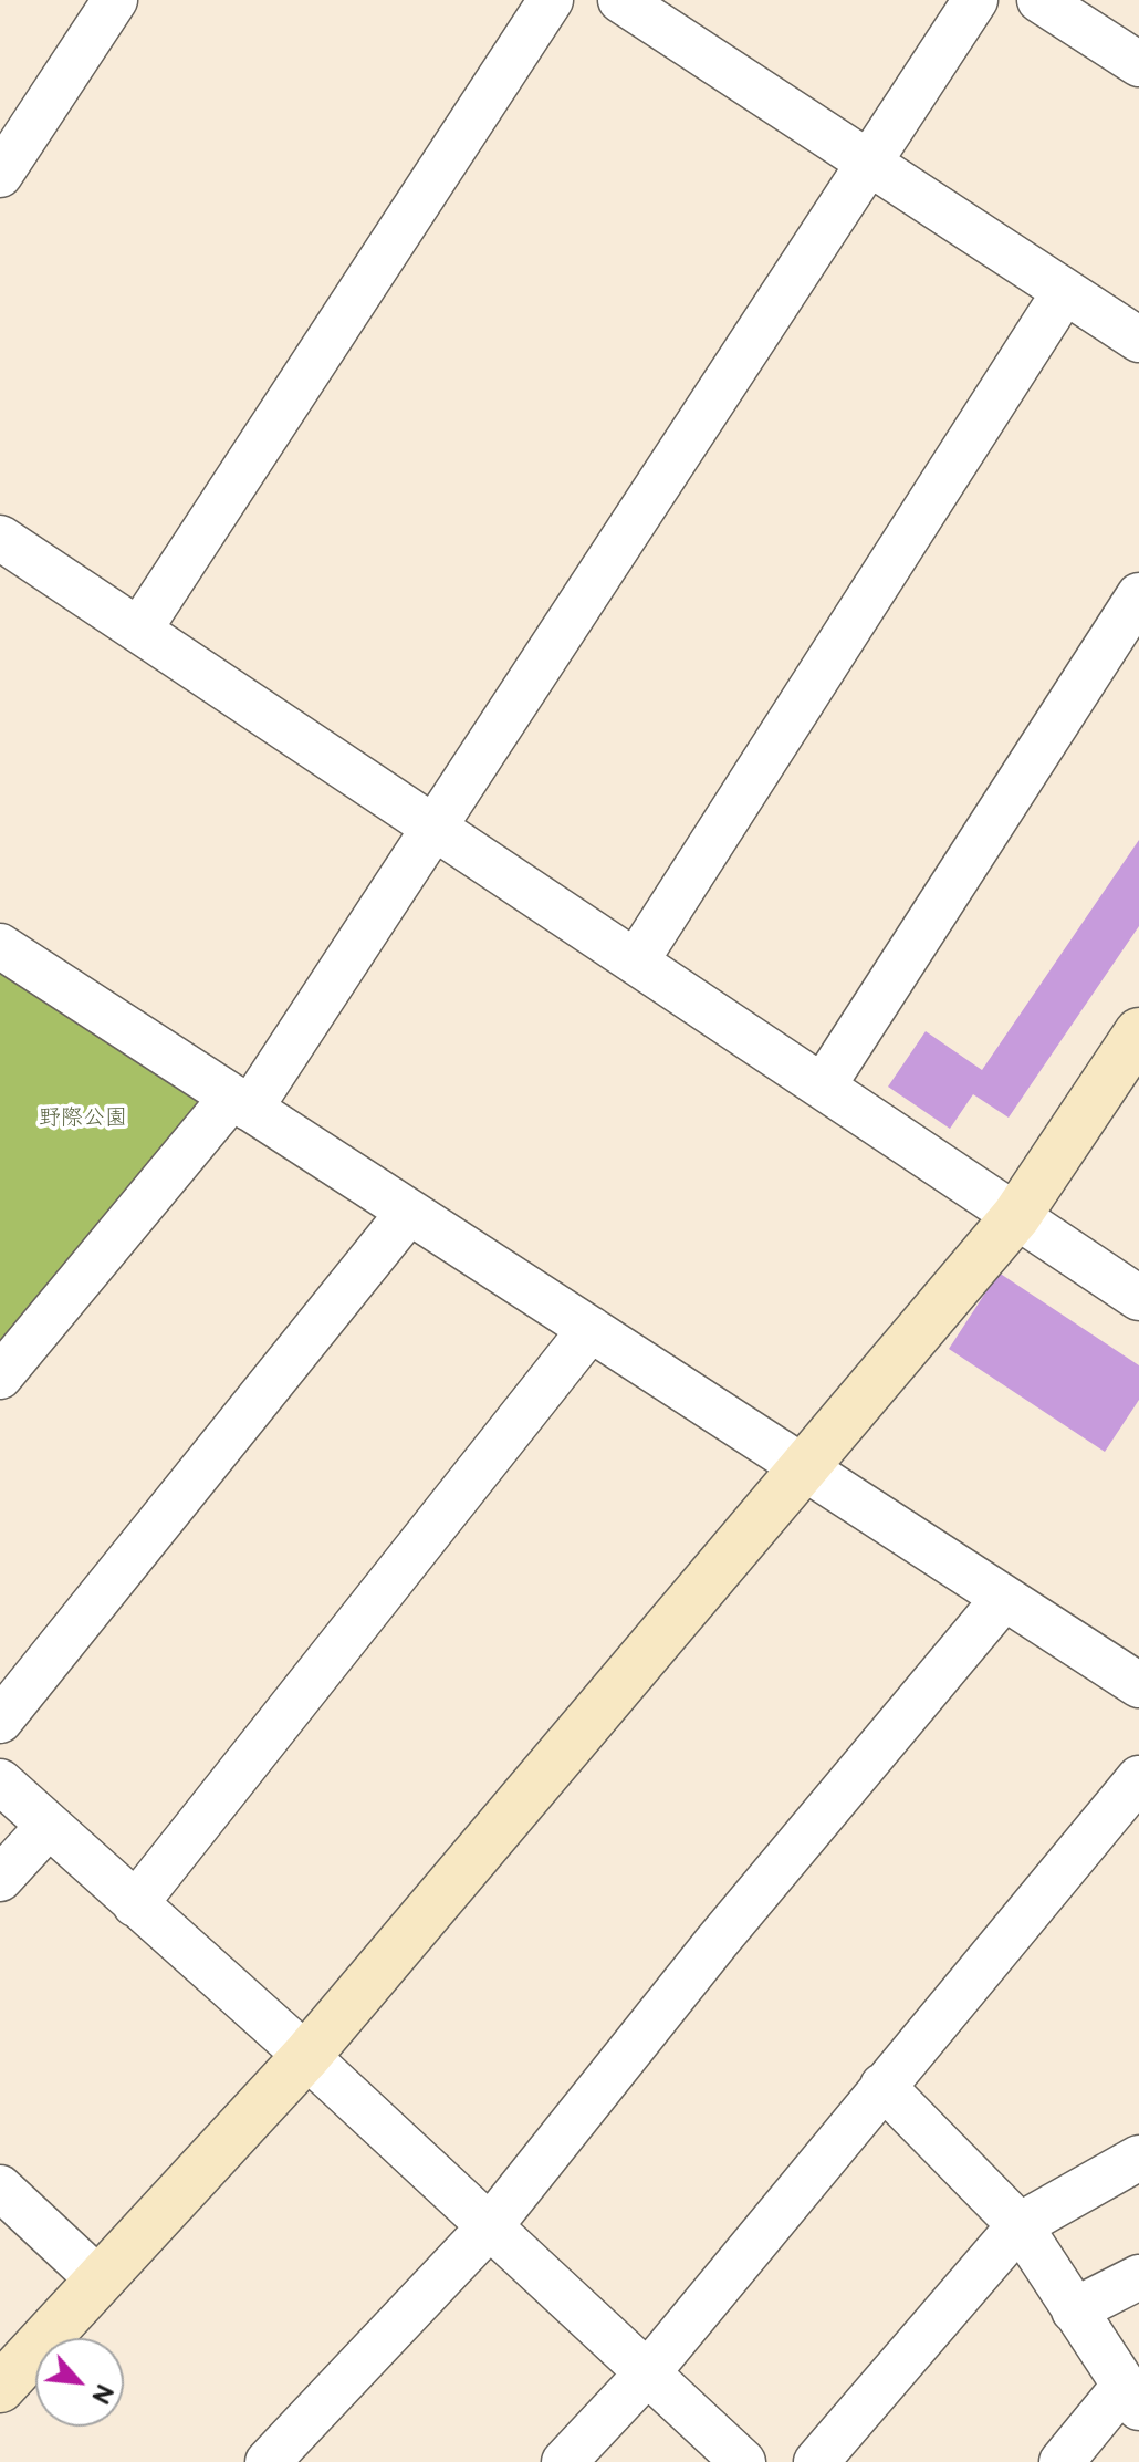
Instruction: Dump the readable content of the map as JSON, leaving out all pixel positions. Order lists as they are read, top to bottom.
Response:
{
  "parks": ["野際公園"],
  "north": "bottom right"
}
